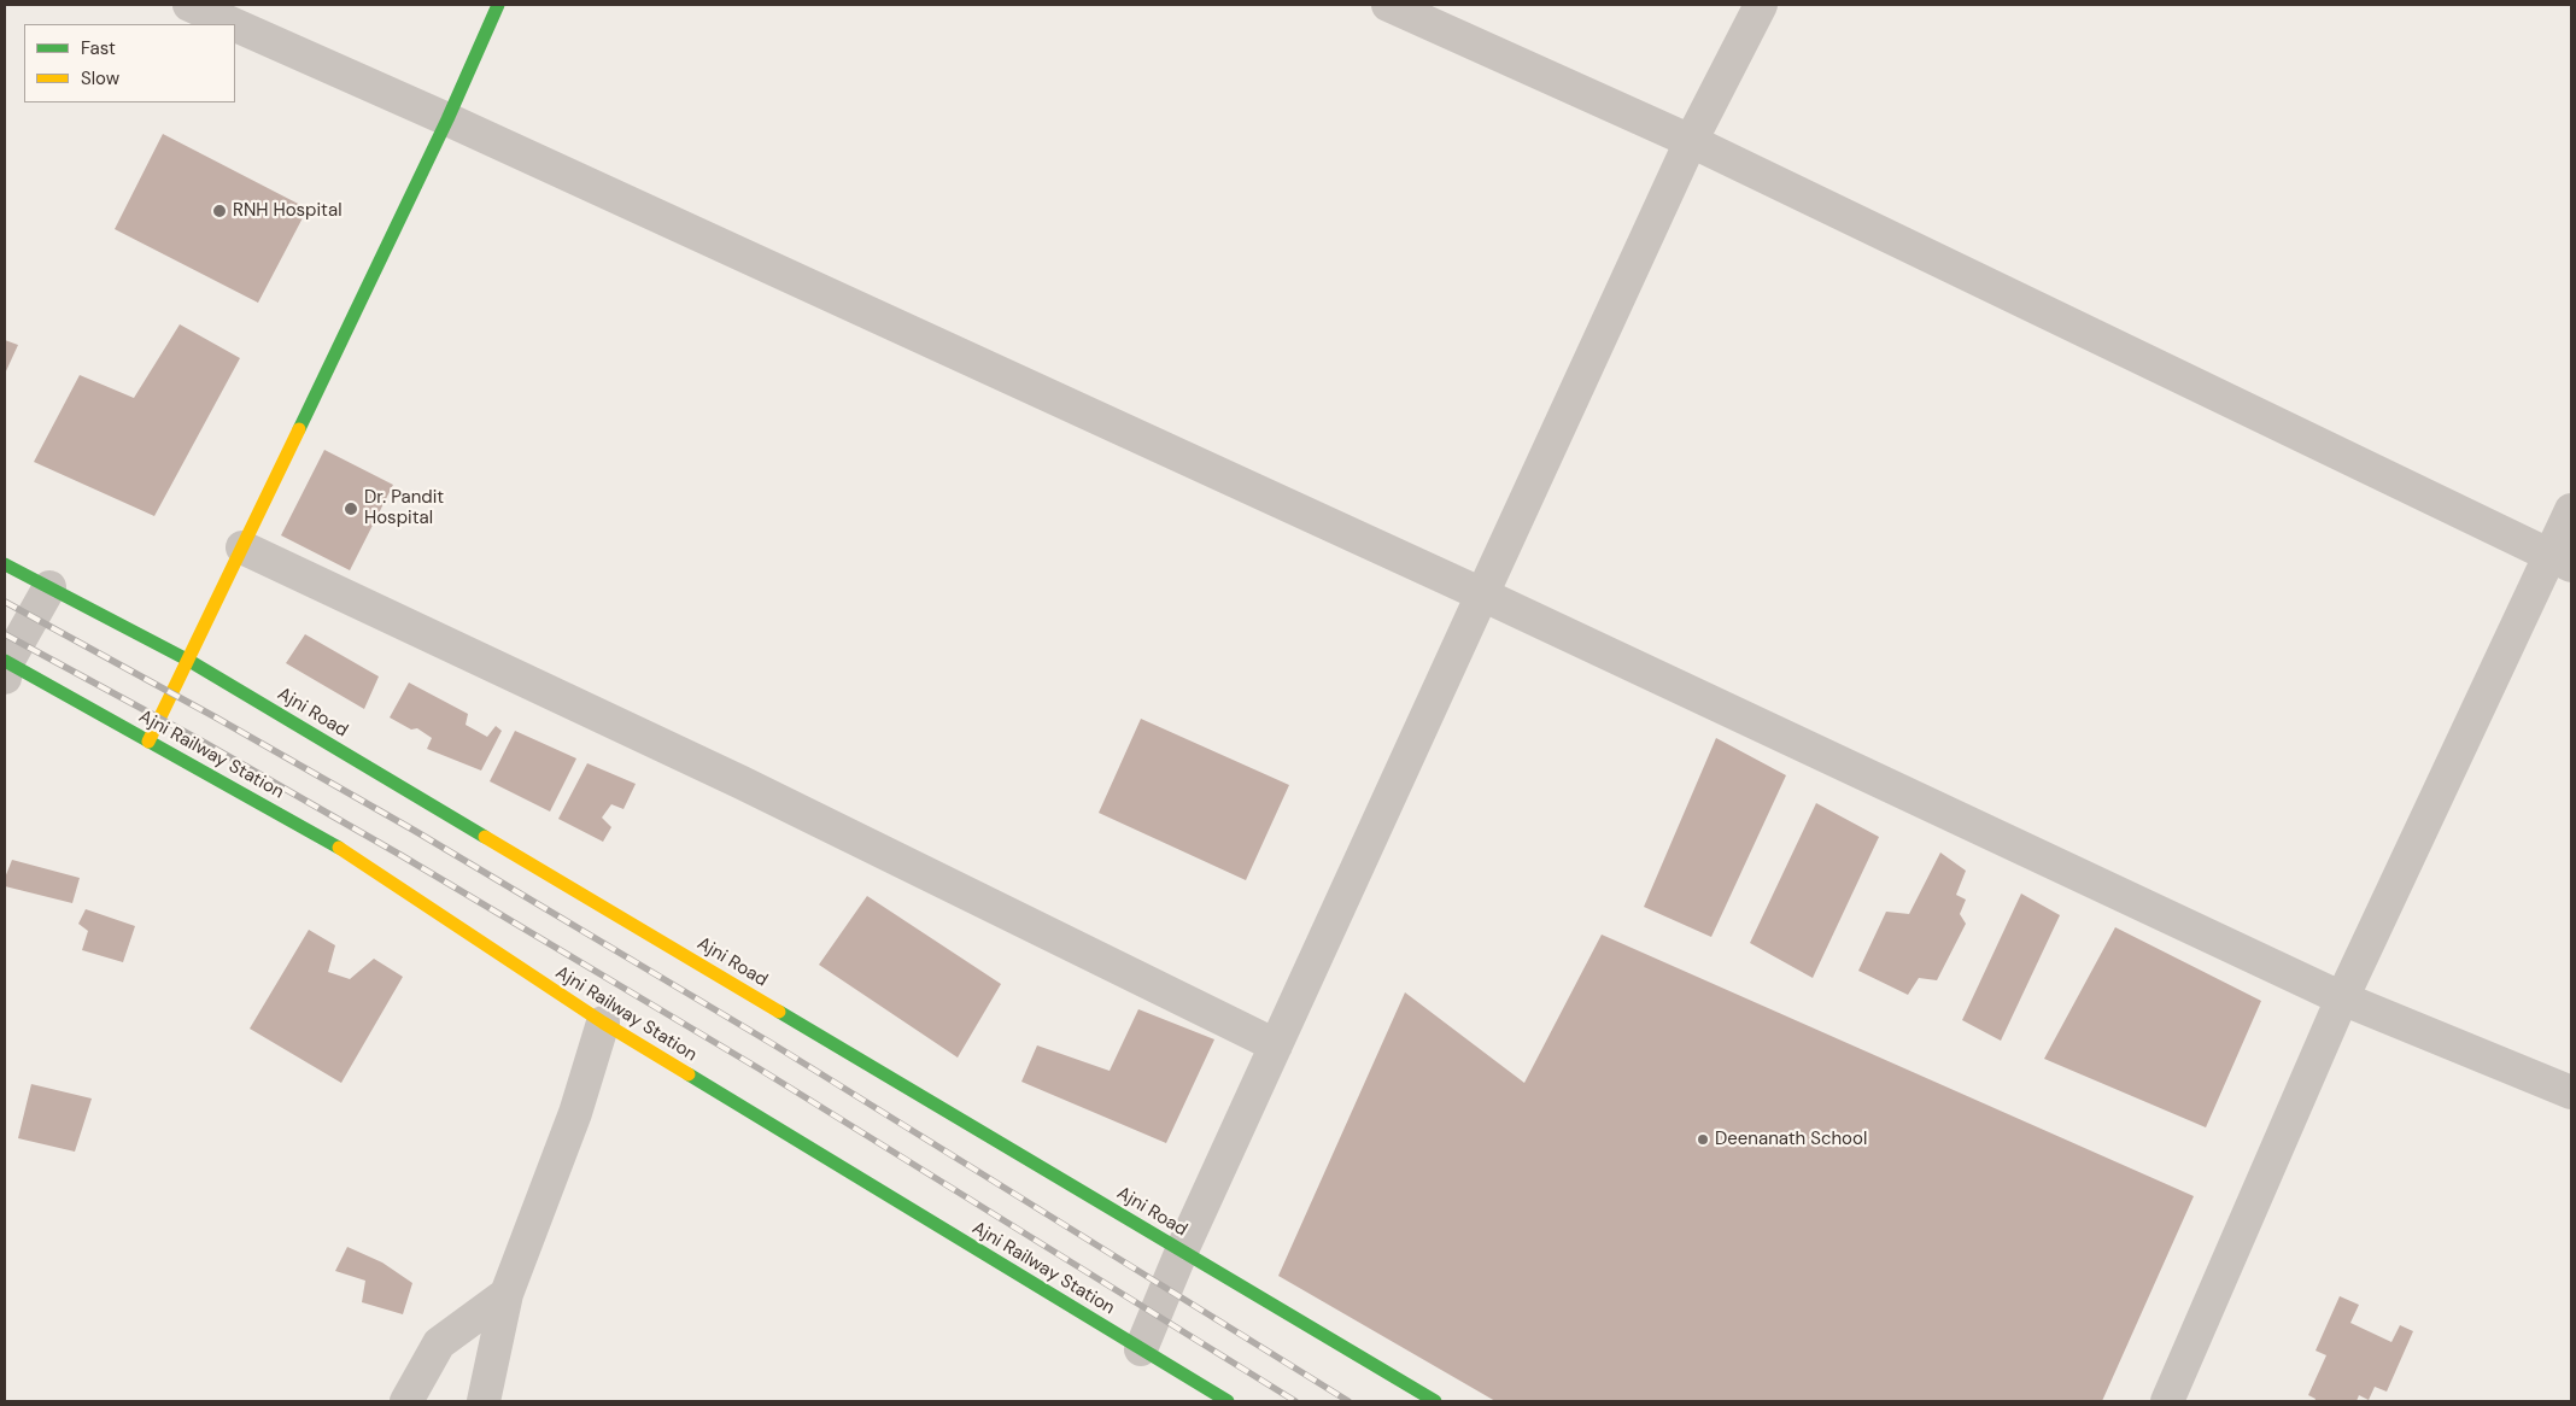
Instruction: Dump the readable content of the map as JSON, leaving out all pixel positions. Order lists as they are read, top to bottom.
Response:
{
  "streets": {
    "main road": ["Ajni Road", "Ajni Railway Station"]
  },
  "places": ["RNH Hospital", "Dr. Pandit Hospital", "Deenanath School"],
  "legend": ["Fast", "Slow"]
}
